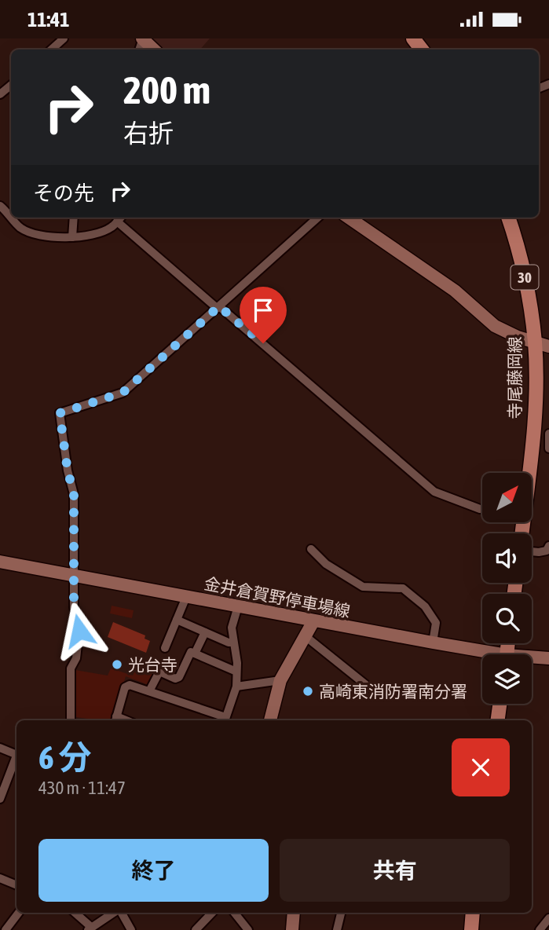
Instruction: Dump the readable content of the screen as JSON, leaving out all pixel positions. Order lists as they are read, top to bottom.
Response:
{
  "streets": {
    "main road": ["30", "寺尾藤岡線", "金井倉賀野停車場線"]
  },
  "places": ["光台寺", "高崎東消防署南分署"],
  "north": "top right",
  "page": {
    "status": "11:41",
    "turn": ["200 m", "右折"],
    "then": "その先",
    "heading": ["6 分", "430 m · 11:47"],
    "buttons": ["終了", "共有"]
  }
}
